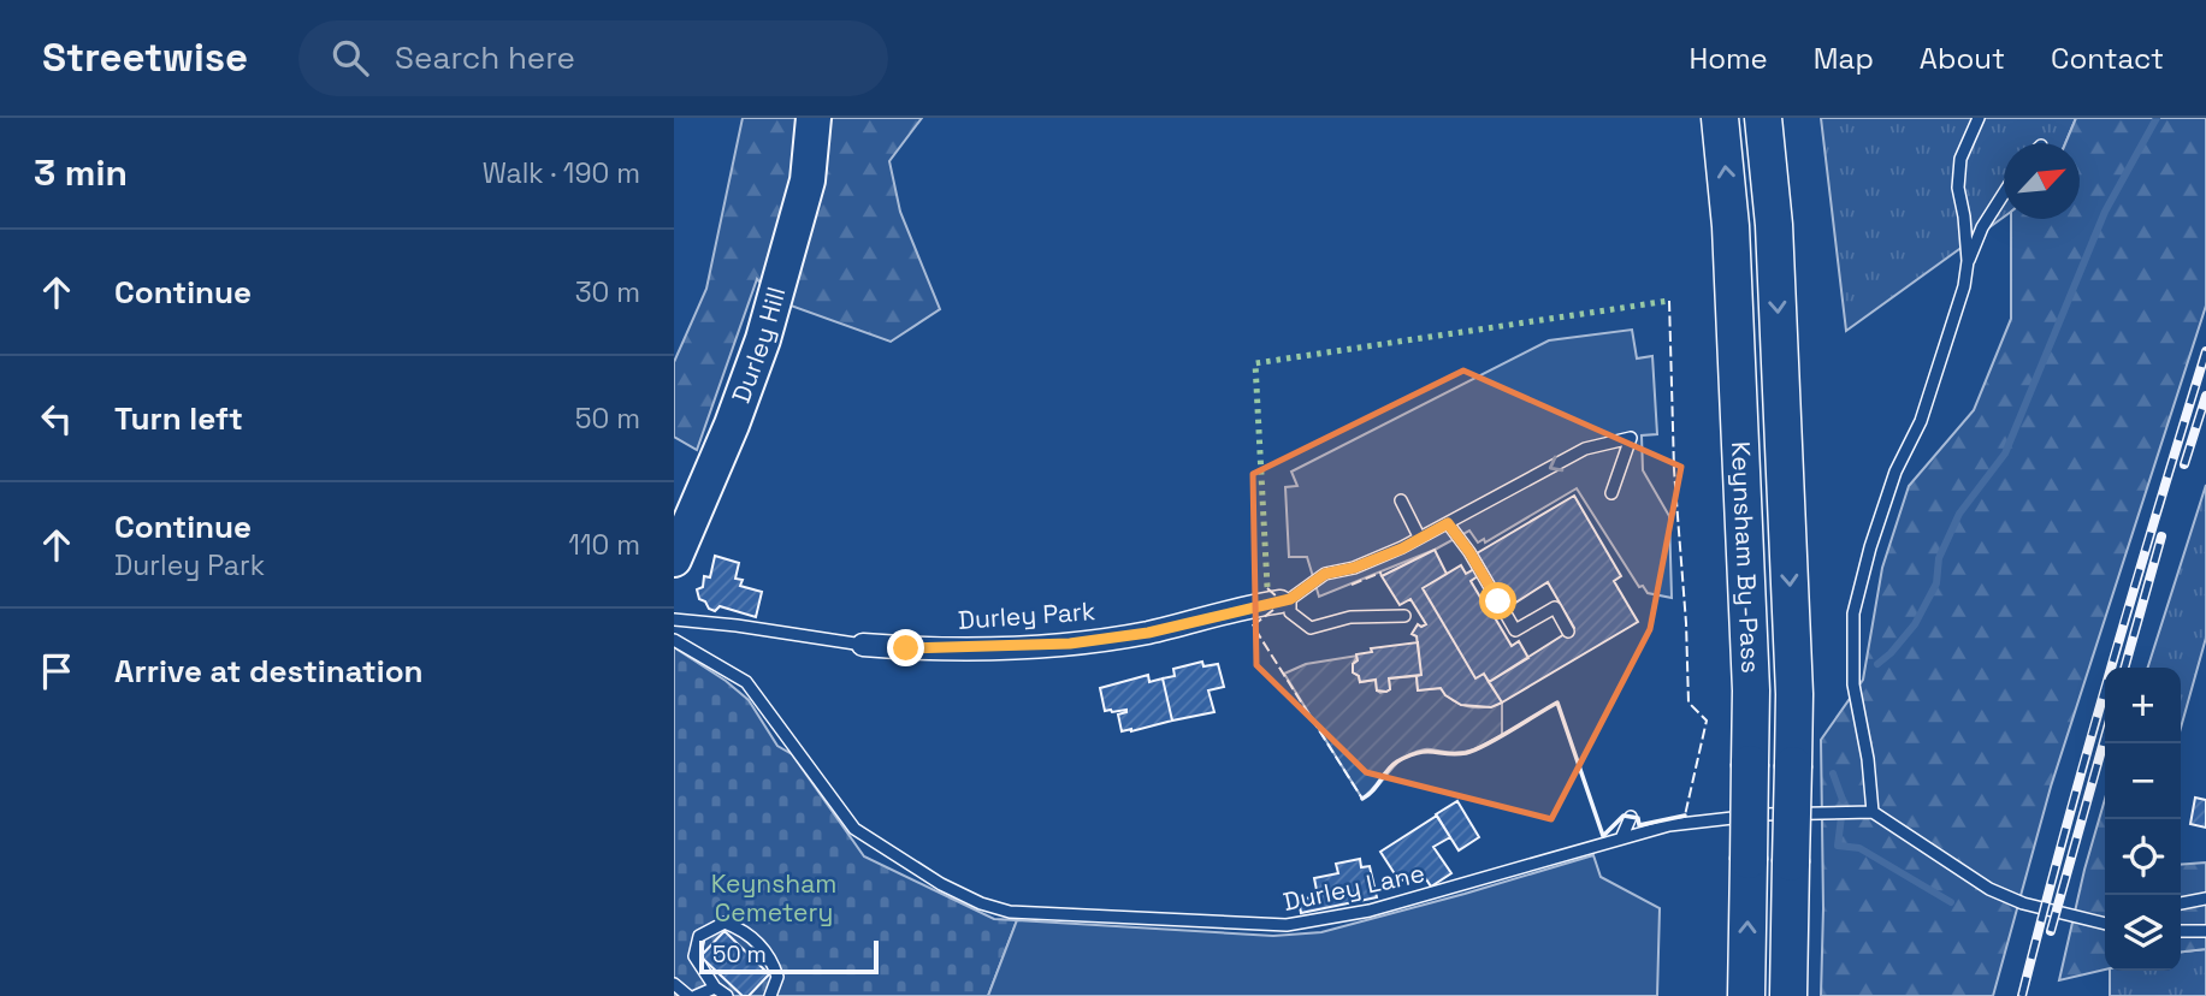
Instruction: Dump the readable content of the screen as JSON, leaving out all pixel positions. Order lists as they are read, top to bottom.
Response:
{
  "streets": {
    "highway": ["Keynsham By-Pass"],
    "main road": ["Durley Hill"],
    "street": ["Durley Park"],
    "lane": ["Durley Lane"]
  },
  "parks": ["Keynsham Cemetery"],
  "scale_bar": "50 m",
  "north": "top right",
  "page": {
    "header": "Streetwise",
    "search": "Search here",
    "nav": [
      "Home",
      "Map",
      "About",
      "Contact"
    ],
    "heading": ["3 min", "Walk · 190 m"],
    "list": [
      ["Continue", "30 m"],
      ["Turn left", "50 m"],
      ["Continue", "Durley Park", "110 m"],
      "Arrive at destination"
    ],
    "map_buttons": ["+", "−"],
    "scale": "50 m"
  }
}
